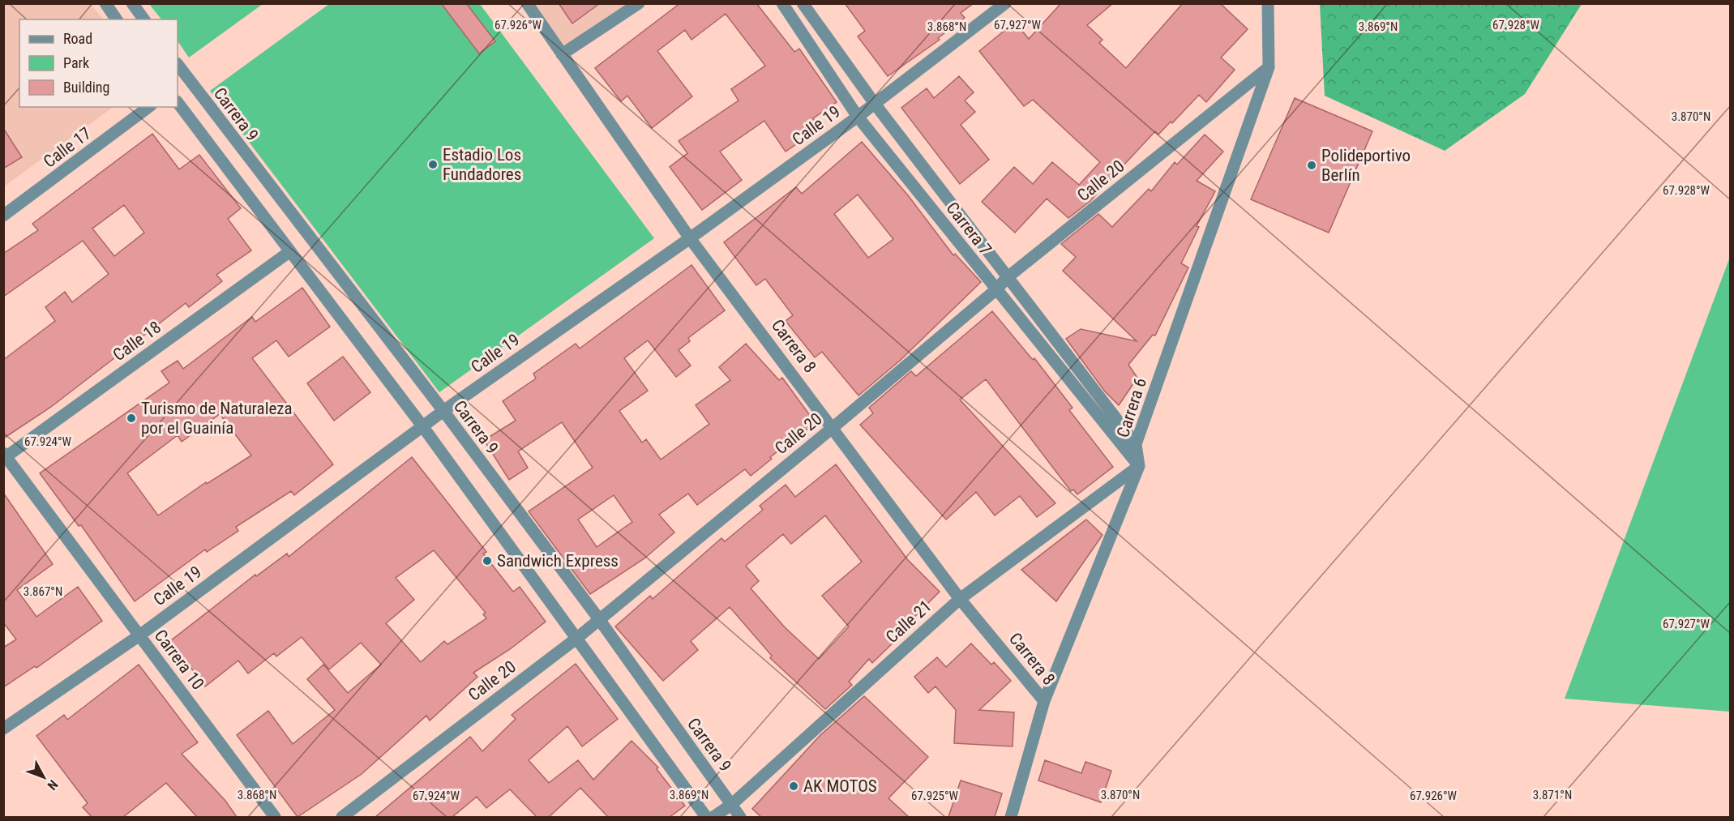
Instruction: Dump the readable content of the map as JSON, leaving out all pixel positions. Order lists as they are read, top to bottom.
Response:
{
  "streets": {
    "street": [
      "Carrera 9",
      "Calle 19",
      "Calle 17",
      "Calle 20",
      "Carrera 7",
      "Calle 18",
      "Carrera 8",
      "Carrera 6",
      "Calle 21",
      "Carrera 10"
    ]
  },
  "crossings": [
    ["Carrera 9", "Calle 19"],
    ["Carrera 9", "Calle 20"],
    ["Carrera 9", "Calle 21"],
    ["Calle 19", "Carrera 7"],
    ["Calle 19", "Carrera 8"],
    ["Calle 19", "Carrera 10"],
    ["Calle 20", "Carrera 7"],
    ["Calle 20", "Carrera 8"],
    ["Calle 20", "Carrera 6"],
    ["Carrera 7", "Carrera 6"],
    ["Carrera 7", "Calle 21"],
    ["Calle 18", "Carrera 10"],
    ["Carrera 8", "Calle 21"],
    ["Carrera 6", "Calle 21"]
  ],
  "places": [
    "Estadio Los Fundadores",
    "Polideportivo Berlín",
    "Turismo de Naturaleza por el Guainía",
    "Sandwich Express",
    "AK MOTOS"
  ],
  "legend": ["Road", "Park", "Building"],
  "north": "bottom right",
  "coordinates": [
    "67.926°W",
    "67.927°W",
    "67.928°W",
    "3.868°N",
    "3.869°N",
    "3.870°N",
    "67.924°W",
    "3.867°N",
    "3.871°N",
    "67.925°W"
  ]
}
